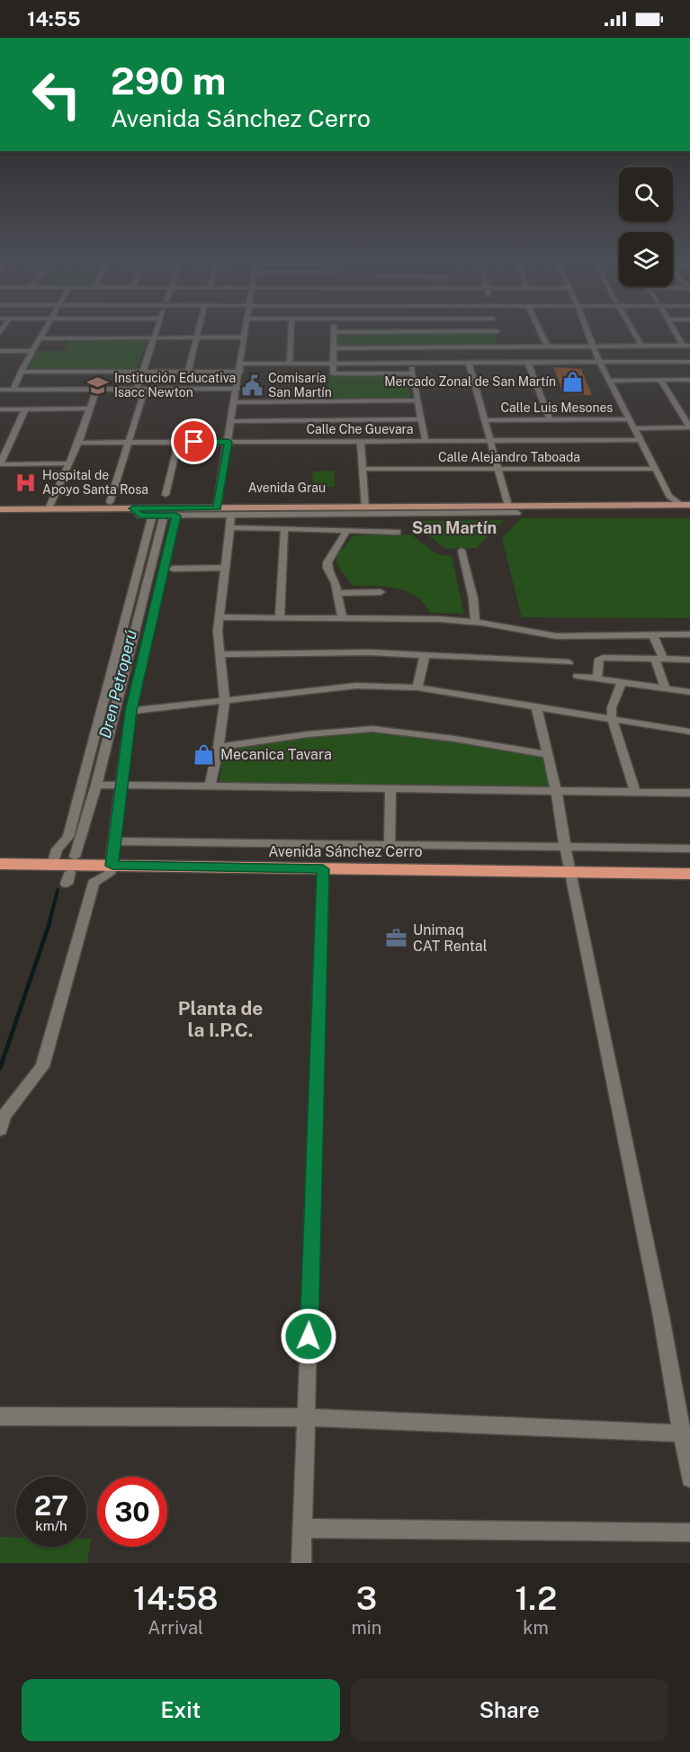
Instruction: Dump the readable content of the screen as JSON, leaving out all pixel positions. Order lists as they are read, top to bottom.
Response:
{
  "streets": {
    "highway": ["Avenida Sánchez Cerro"],
    "main road": ["Avenida Grau"],
    "street": ["Calle Luis Mesones", "Calle Che Guevara", "Calle Alejandro Taboada"]
  },
  "districts": ["San Martín", "Planta de la I.P.C."],
  "water": ["Dren Petroperú"],
  "places": {
    "shop": ["Mercado Zonal de San Martín", "Mecanica Tavara"],
    "school or university": ["Institución Educativa Isacc Newton"],
    "public building": ["Comisaría San Martín"],
    "hospital": ["Hospital de Apoyo Santa Rosa"],
    "office": ["Unimaq CAT Rental"]
  },
  "page": {
    "status": "14:55",
    "turn": ["290 m", "Avenida Sánchez Cerro"],
    "speed": "27 km/h",
    "limit": "30",
    "eta": [
      "14:58",
      "Arrival",
      "3",
      "min",
      "1.2",
      "km"
    ],
    "buttons": ["Exit", "Share"]
  }
}
